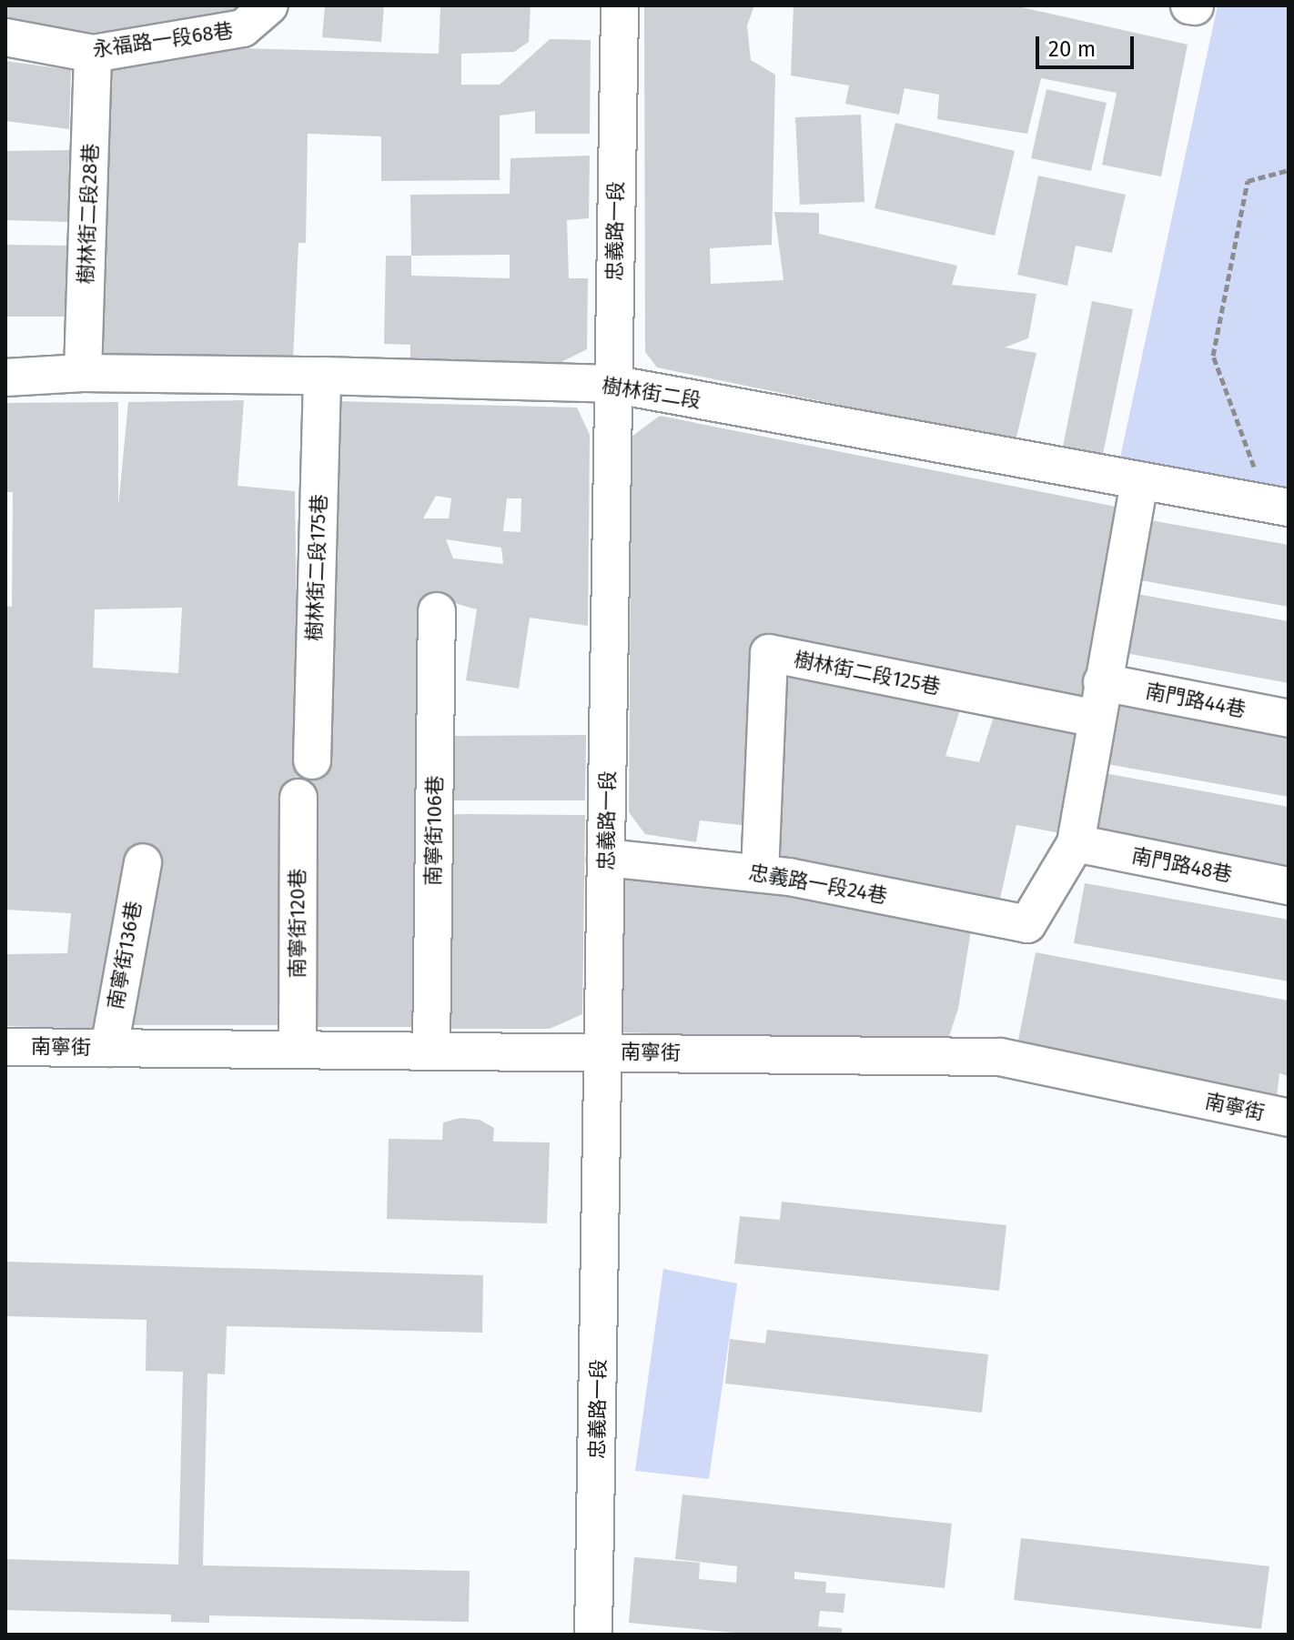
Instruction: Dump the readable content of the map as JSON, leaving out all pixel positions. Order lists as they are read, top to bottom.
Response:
{
  "streets": {
    "street": [
      "永福路一段68巷",
      "樹林街二段28巷",
      "忠義路一段",
      "樹林街二段",
      "樹林街二段175巷",
      "樹林街二段125巷",
      "南門路44巷",
      "南寧街106巷",
      "南門路48巷",
      "忠義路一段24巷",
      "南寧街120巷",
      "南寧街136巷",
      "南寧街"
    ]
  },
  "crossings": [
    ["永福路一段68巷", "樹林街二段28巷"],
    ["樹林街二段28巷", "樹林街二段"],
    ["忠義路一段", "樹林街二段"],
    ["忠義路一段", "忠義路一段24巷"],
    ["忠義路一段", "南寧街"],
    ["樹林街二段", "樹林街二段175巷"],
    ["樹林街二段125巷", "忠義路一段24巷"],
    ["南寧街106巷", "南寧街"],
    ["南門路48巷", "忠義路一段24巷"],
    ["南寧街120巷", "南寧街"],
    ["南寧街136巷", "南寧街"]
  ],
  "scale_bar": "20 m"
}
